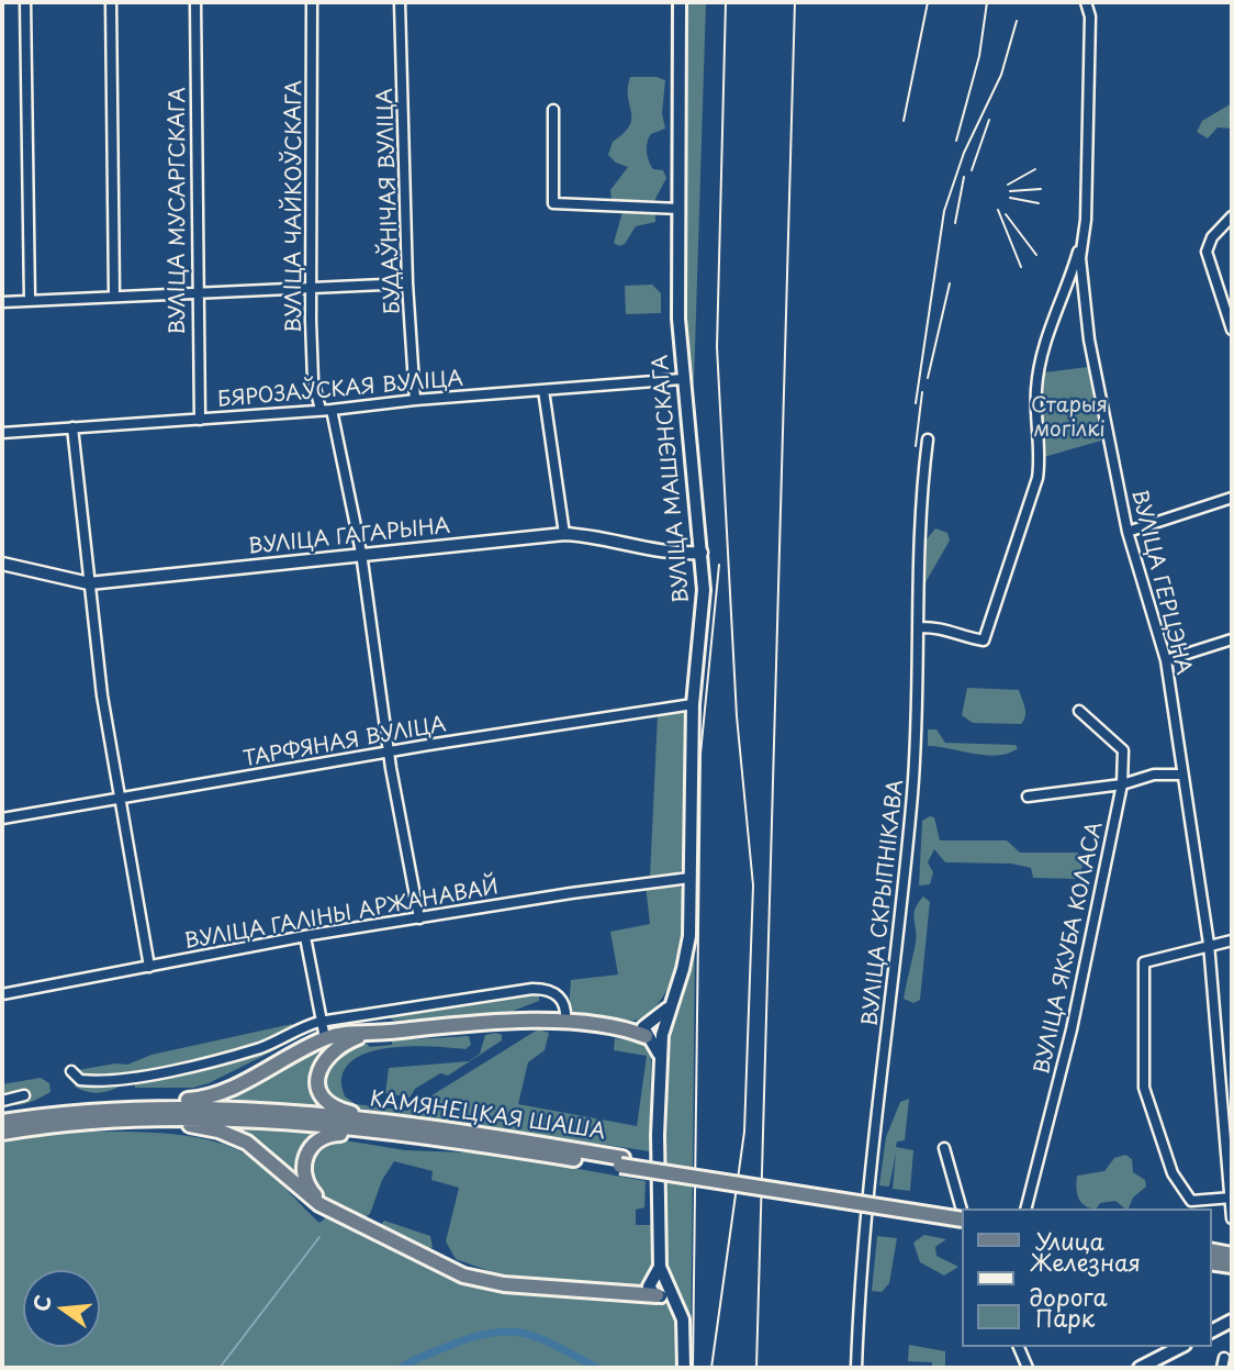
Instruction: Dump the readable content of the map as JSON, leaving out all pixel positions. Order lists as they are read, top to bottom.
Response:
{
  "streets": {
    "main road": ["ВУЛІЦА МАШЭНСКАГА", "КАМЯНЕЦКАЯ ШАША"],
    "street": [
      "БУДАЎНІЧАЯ ВУЛІЦА",
      "ВУЛІЦА ЧАЙКОЎСКАГА",
      "ВУЛІЦА МУСАРГСКАГА",
      "БЯРОЗАЎСКАЯ ВУЛІЦА",
      "ВУЛІЦА ГАГАРЫНА",
      "ВУЛІЦА ГЕРЦЭНА",
      "ТАРФЯНАЯ ВУЛІЦА",
      "ВУЛІЦА СКРЫПНІКАВА",
      "ВУЛІЦА ГАЛІНЫ АРЖАНАВАЙ",
      "ВУЛІЦА ЯКУБА КОЛАСА"
    ]
  },
  "crossings": [
    ["БУДАЎНІЧАЯ ВУЛІЦА", "БЯРОЗАЎСКАЯ ВУЛІЦА"],
    ["ВУЛІЦА ЧАЙКОЎСКАГА", "БЯРОЗАЎСКАЯ ВУЛІЦА"],
    ["ВУЛІЦА МУСАРГСКАГА", "БЯРОЗАЎСКАЯ ВУЛІЦА"],
    ["БЯРОЗАЎСКАЯ ВУЛІЦА", "ВУЛІЦА МАШЭНСКАГА"],
    ["ВУЛІЦА МАШЭНСКАГА", "ВУЛІЦА ГАГАРЫНА"],
    ["ВУЛІЦА МАШЭНСКАГА", "ТАРФЯНАЯ ВУЛІЦА"],
    ["ВУЛІЦА МАШЭНСКАГА", "ВУЛІЦА ГАЛІНЫ АРЖАНАВАЙ"]
  ],
  "parks": ["Старыя могілкі"],
  "legend": ["Улица", "Железная дорога", "Парк"],
  "north": "left"
}
